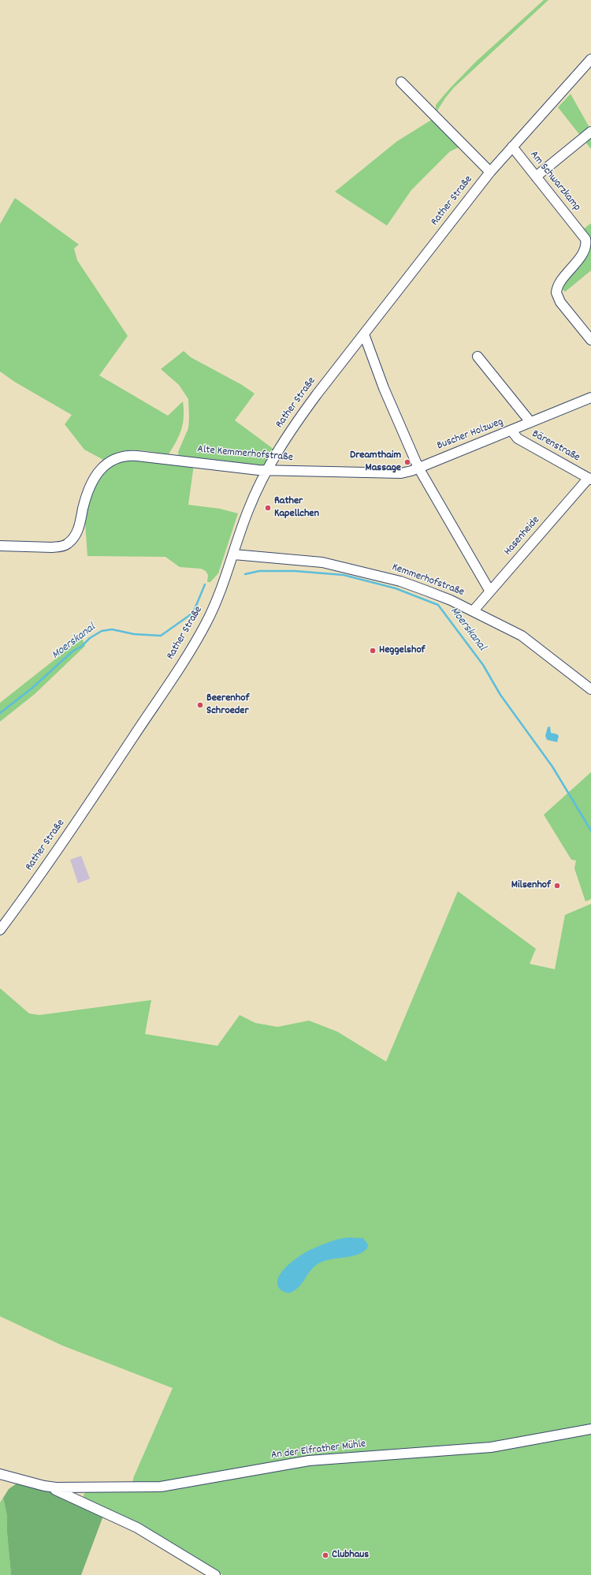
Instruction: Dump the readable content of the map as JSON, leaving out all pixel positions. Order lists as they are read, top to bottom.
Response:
{
  "streets": {
    "street": [
      "Am Schwarzkamp",
      "Rather Straße",
      "Buscher Holzweg",
      "Bärenstraße",
      "Alte Kemmerhofstraße",
      "Hasenheide",
      "Kemmerhofstraße",
      "An der Elfrather Mühle"
    ]
  },
  "crossings": [
    ["Am Schwarzkamp", "Rather Straße"],
    ["Rather Straße", "Alte Kemmerhofstraße"],
    ["Rather Straße", "Kemmerhofstraße"],
    ["Buscher Holzweg", "Bärenstraße"],
    ["Buscher Holzweg", "Alte Kemmerhofstraße"],
    ["Bärenstraße", "Hasenheide"],
    ["Hasenheide", "Kemmerhofstraße"]
  ],
  "water": ["Moerskanal"],
  "places": [
    "Dreamthaim Massage",
    "Rather Kapellchen",
    "Heggelshof",
    "Beerenhof Schroeder",
    "Milsenhof",
    "Clubhaus"
  ]
}
